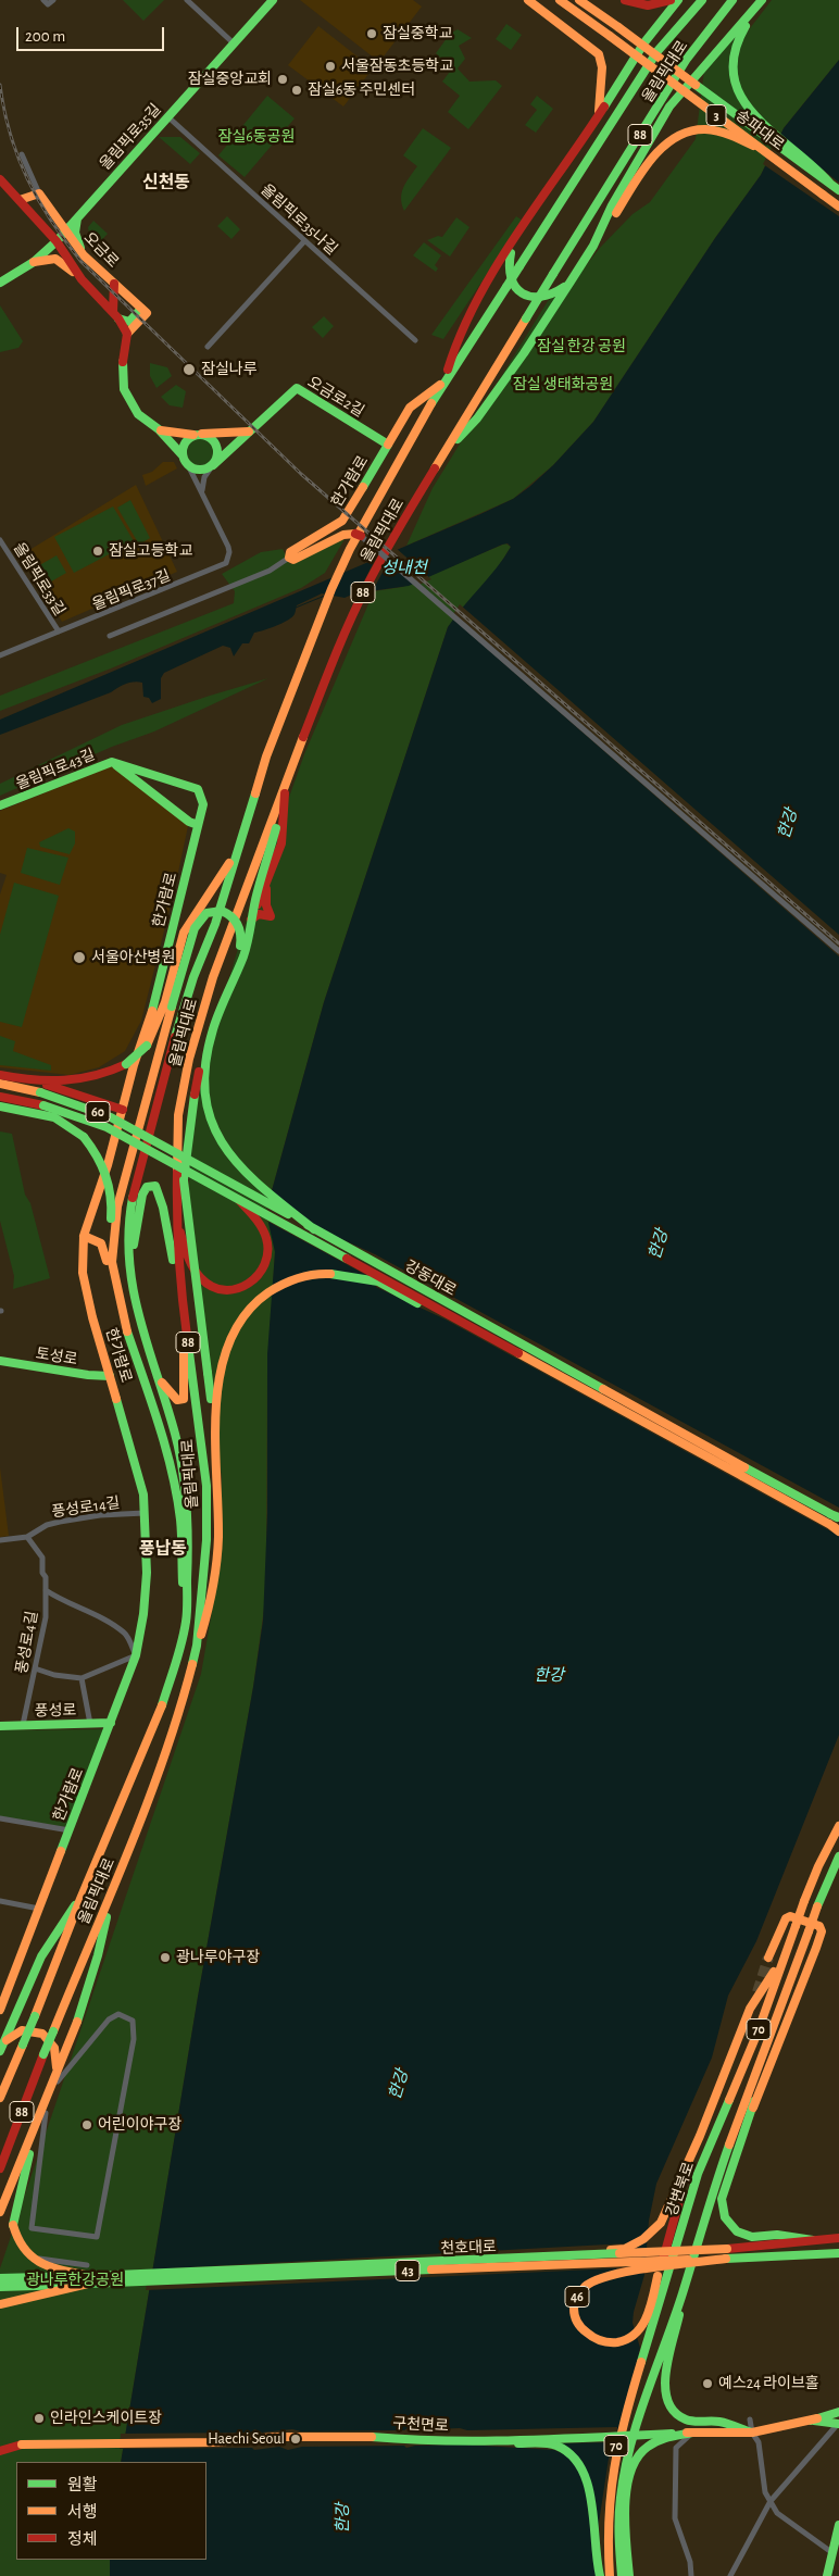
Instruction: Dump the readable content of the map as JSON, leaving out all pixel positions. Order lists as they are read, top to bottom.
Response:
{
  "streets": {
    "main road": [
      "올림픽대로",
      "3",
      "송파대로",
      "88",
      "올림픽로35길",
      "오금로",
      "오금로2길",
      "한가람로",
      "올림픽로43길",
      "60",
      "강동대로",
      "토성로",
      "풍성로",
      "70",
      "강변북로",
      "천호대로",
      "43",
      "46",
      "구천면로"
    ],
    "street": [
      "올림픽로35나길",
      "올림픽로33길",
      "올림픽로37길",
      "풍성로14길",
      "풍성로4길"
    ]
  },
  "crossings": [
    ["올림픽대로", "한가람로"],
    ["올림픽로35길", "올림픽로35나길"],
    ["올림픽로35길", "오금로"],
    ["오금로2길", "한가람로"],
    ["한가람로", "올림픽로43길"],
    ["한가람로", "토성로"],
    ["한가람로", "풍성로14길"],
    ["한가람로", "풍성로"],
    ["올림픽로33길", "올림픽로37길"],
    ["풍성로14길", "풍성로4길"],
    ["풍성로4길", "풍성로"],
    ["강변북로", "46"],
    ["천호대로", "46"]
  ],
  "districts": ["신천동", "풍납동"],
  "water": ["성내천", "한강"],
  "parks": [
    "잠실6동공원",
    "잠실 한강 공원",
    "잠실 생태화공원",
    "광나루한강공원"
  ],
  "places": [
    "잠실중학교",
    "서울잠동초등학교",
    "잠실중앙교회",
    "잠실6동 주민센터",
    "잠실나루",
    "잠실고등학교",
    "서울아산병원",
    "광나루야구장",
    "어린이야구장",
    "예스24 라이브홀",
    "인라인스케이트장",
    "Haechi Seoul"
  ],
  "legend": ["원활", "서행", "정체"],
  "scale_bar": "200 m"
}
